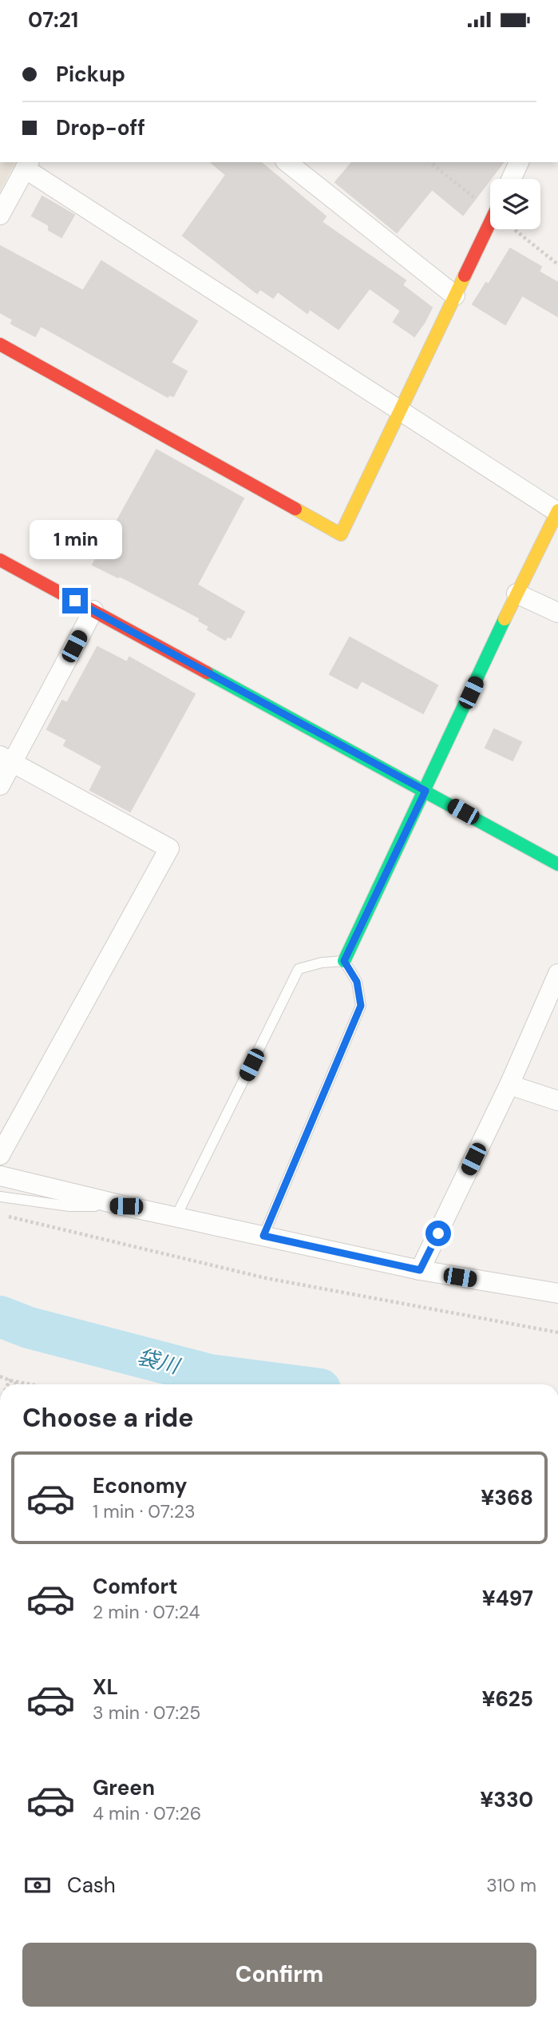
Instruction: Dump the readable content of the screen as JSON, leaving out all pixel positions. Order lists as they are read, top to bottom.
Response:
{
  "water": ["袋川"],
  "page": {
    "status": "07:21",
    "banner": ["Pickup", "Drop-off"],
    "bubble": "1 min",
    "heading": "Choose a ride",
    "list": [
      {
        "name": "Economy",
        "note": "1 min · 07:23",
        "value": "¥368"
      },
      {
        "name": "Comfort",
        "note": "2 min · 07:24",
        "value": "¥497"
      },
      {
        "name": "XL",
        "note": "3 min · 07:25",
        "value": "¥625"
      },
      {
        "name": "Green",
        "note": "4 min · 07:26",
        "value": "¥330"
      }
    ],
    "pay": ["Cash", "310 m"],
    "buttons": "Confirm"
  }
}
